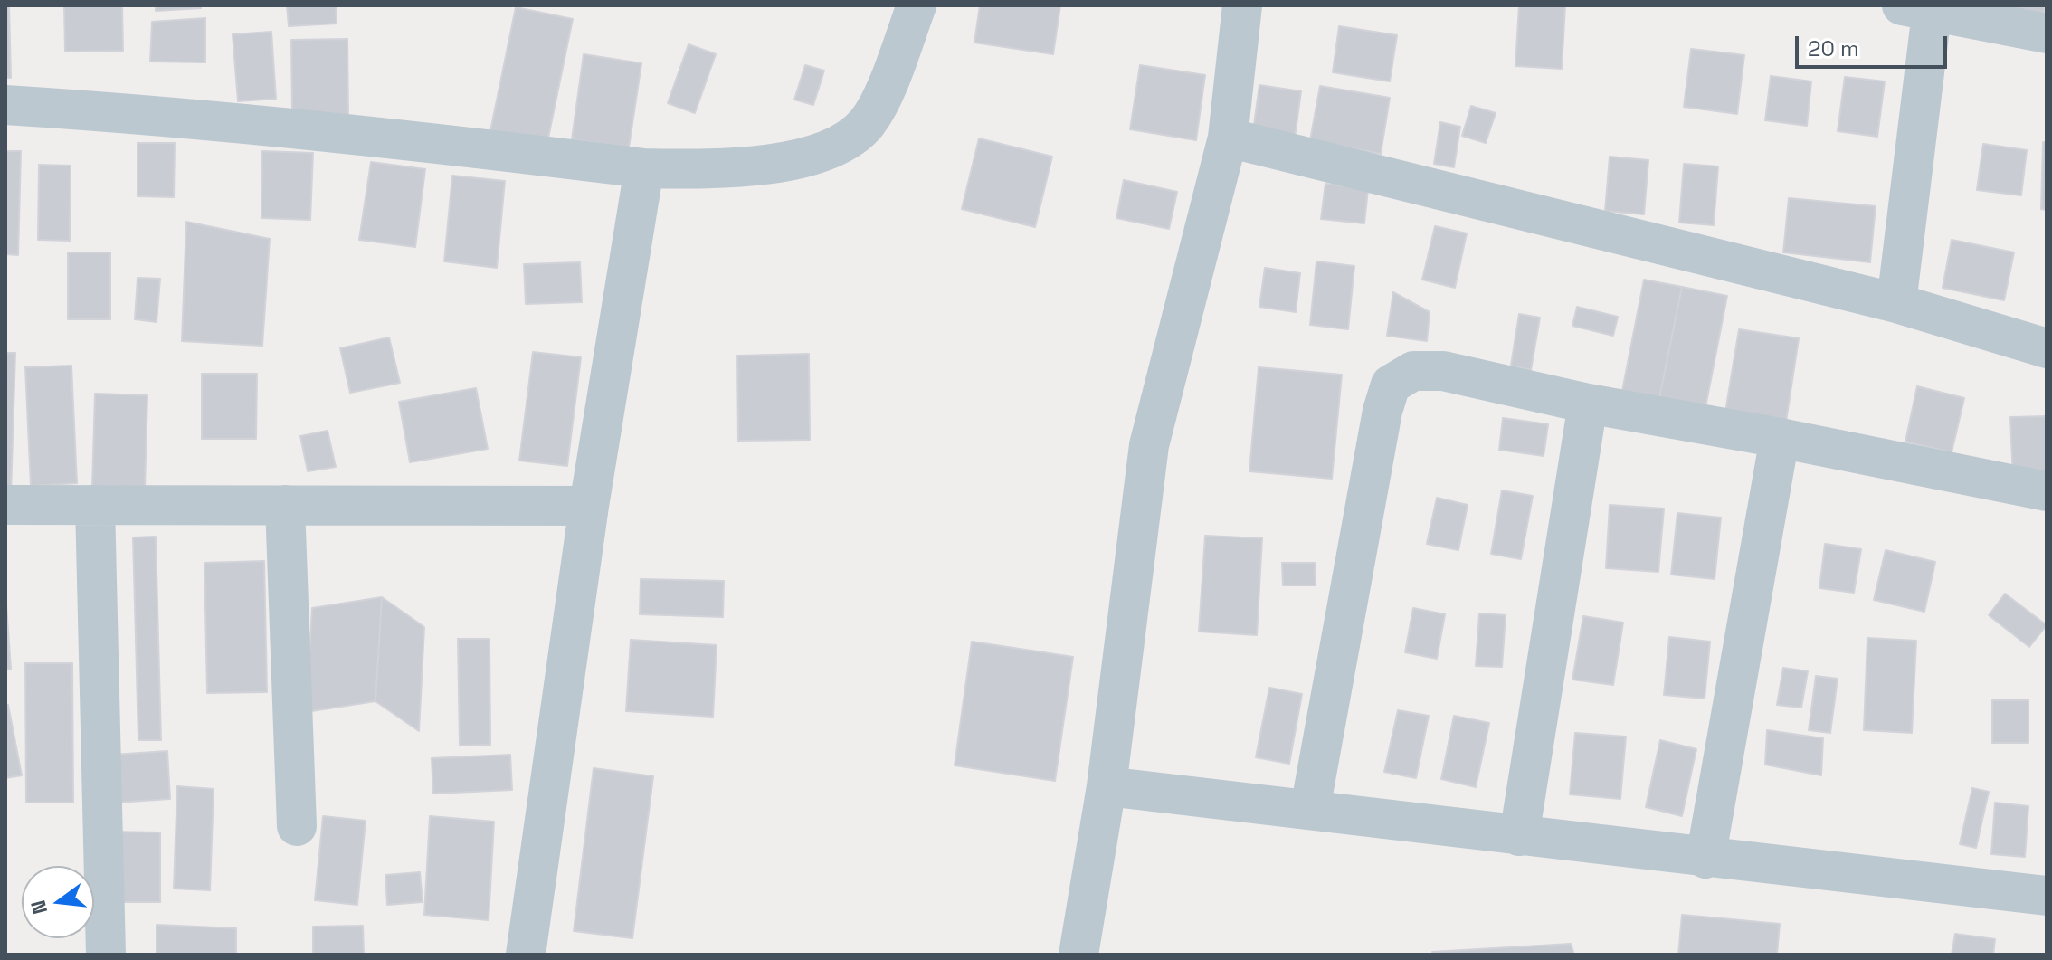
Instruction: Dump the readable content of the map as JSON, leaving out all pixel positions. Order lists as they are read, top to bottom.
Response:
{
  "scale_bar": "20 m",
  "north": "left"
}
